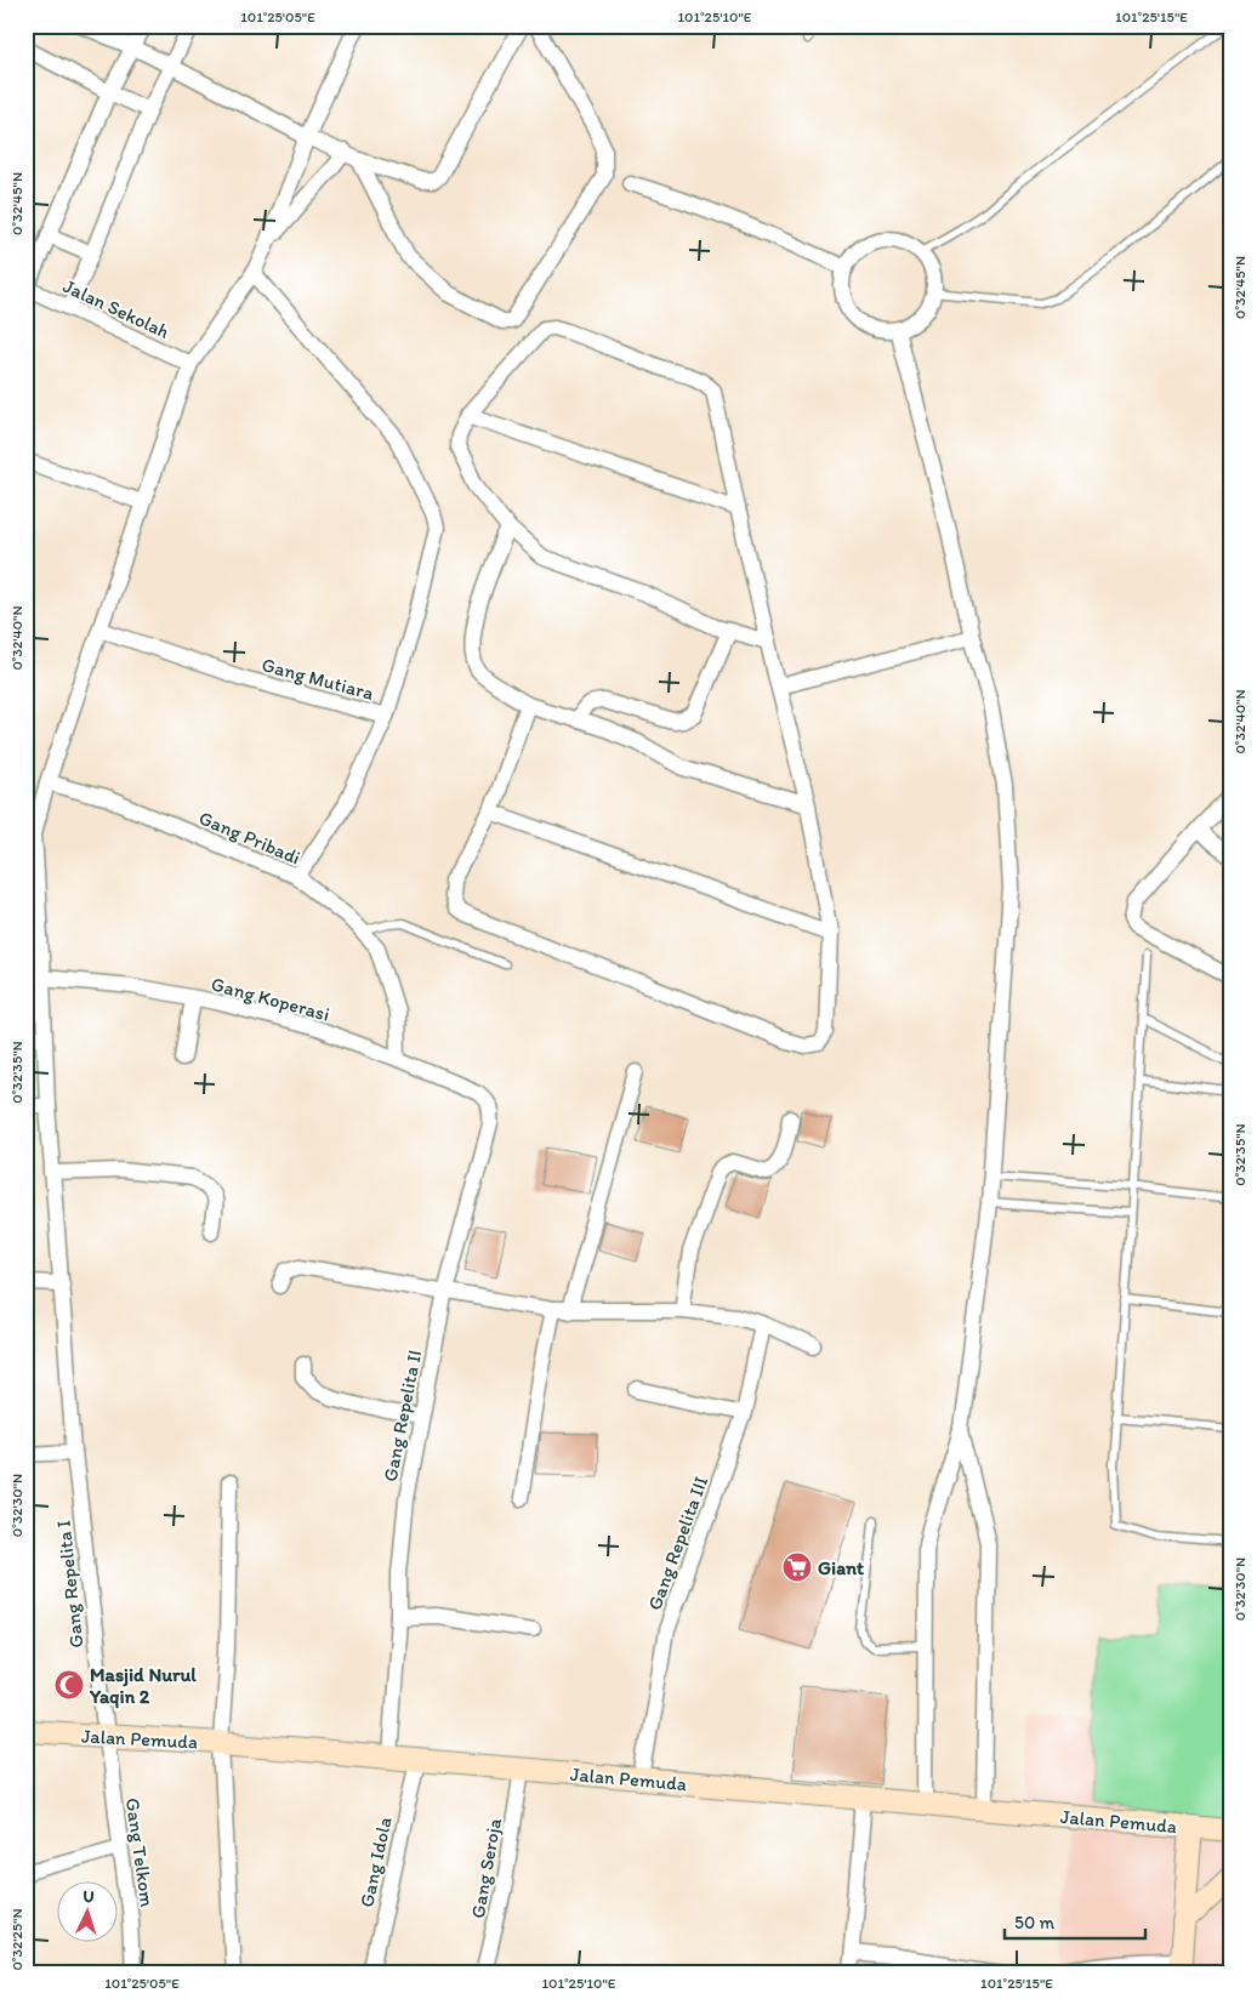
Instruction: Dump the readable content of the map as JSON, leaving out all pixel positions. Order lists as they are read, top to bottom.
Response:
{
  "streets": {
    "main road": ["Jalan Pemuda"],
    "street": [
      "Jalan Sekolah",
      "Gang Mutiara",
      "Gang Pribadi",
      "Gang Koperasi",
      "Gang Repelita II",
      "Gang Repelita III",
      "Gang Repelita I",
      "Gang Telkom",
      "Gang Idola",
      "Gang Seroja"
    ]
  },
  "crossings": [
    ["Jalan Sekolah", "Gang Repelita I"],
    ["Gang Mutiara", "Gang Repelita I"],
    ["Gang Pribadi", "Gang Koperasi"],
    ["Gang Pribadi", "Gang Repelita I"],
    ["Gang Koperasi", "Gang Repelita II"],
    ["Gang Koperasi", "Gang Repelita I"],
    ["Gang Repelita II", "Jalan Pemuda"],
    ["Gang Repelita III", "Jalan Pemuda"],
    ["Gang Repelita I", "Jalan Pemuda"],
    ["Gang Repelita I", "Gang Telkom"],
    ["Jalan Pemuda", "Gang Telkom"],
    ["Jalan Pemuda", "Gang Idola"],
    ["Jalan Pemuda", "Gang Seroja"]
  ],
  "places": {
    "supermarket": ["Giant"],
    "mosque": ["Masjid Nurul Yaqin 2"]
  },
  "scale_bar": "50 m",
  "north": "top",
  "coordinates": [
    "101°25'05\"E",
    "101°25'10\"E",
    "101°25'15\"E",
    "0°32'45\"N",
    "0°32'40\"N",
    "0°32'35\"N",
    "0°32'30\"N",
    "0°32'25\"N"
  ]
}
